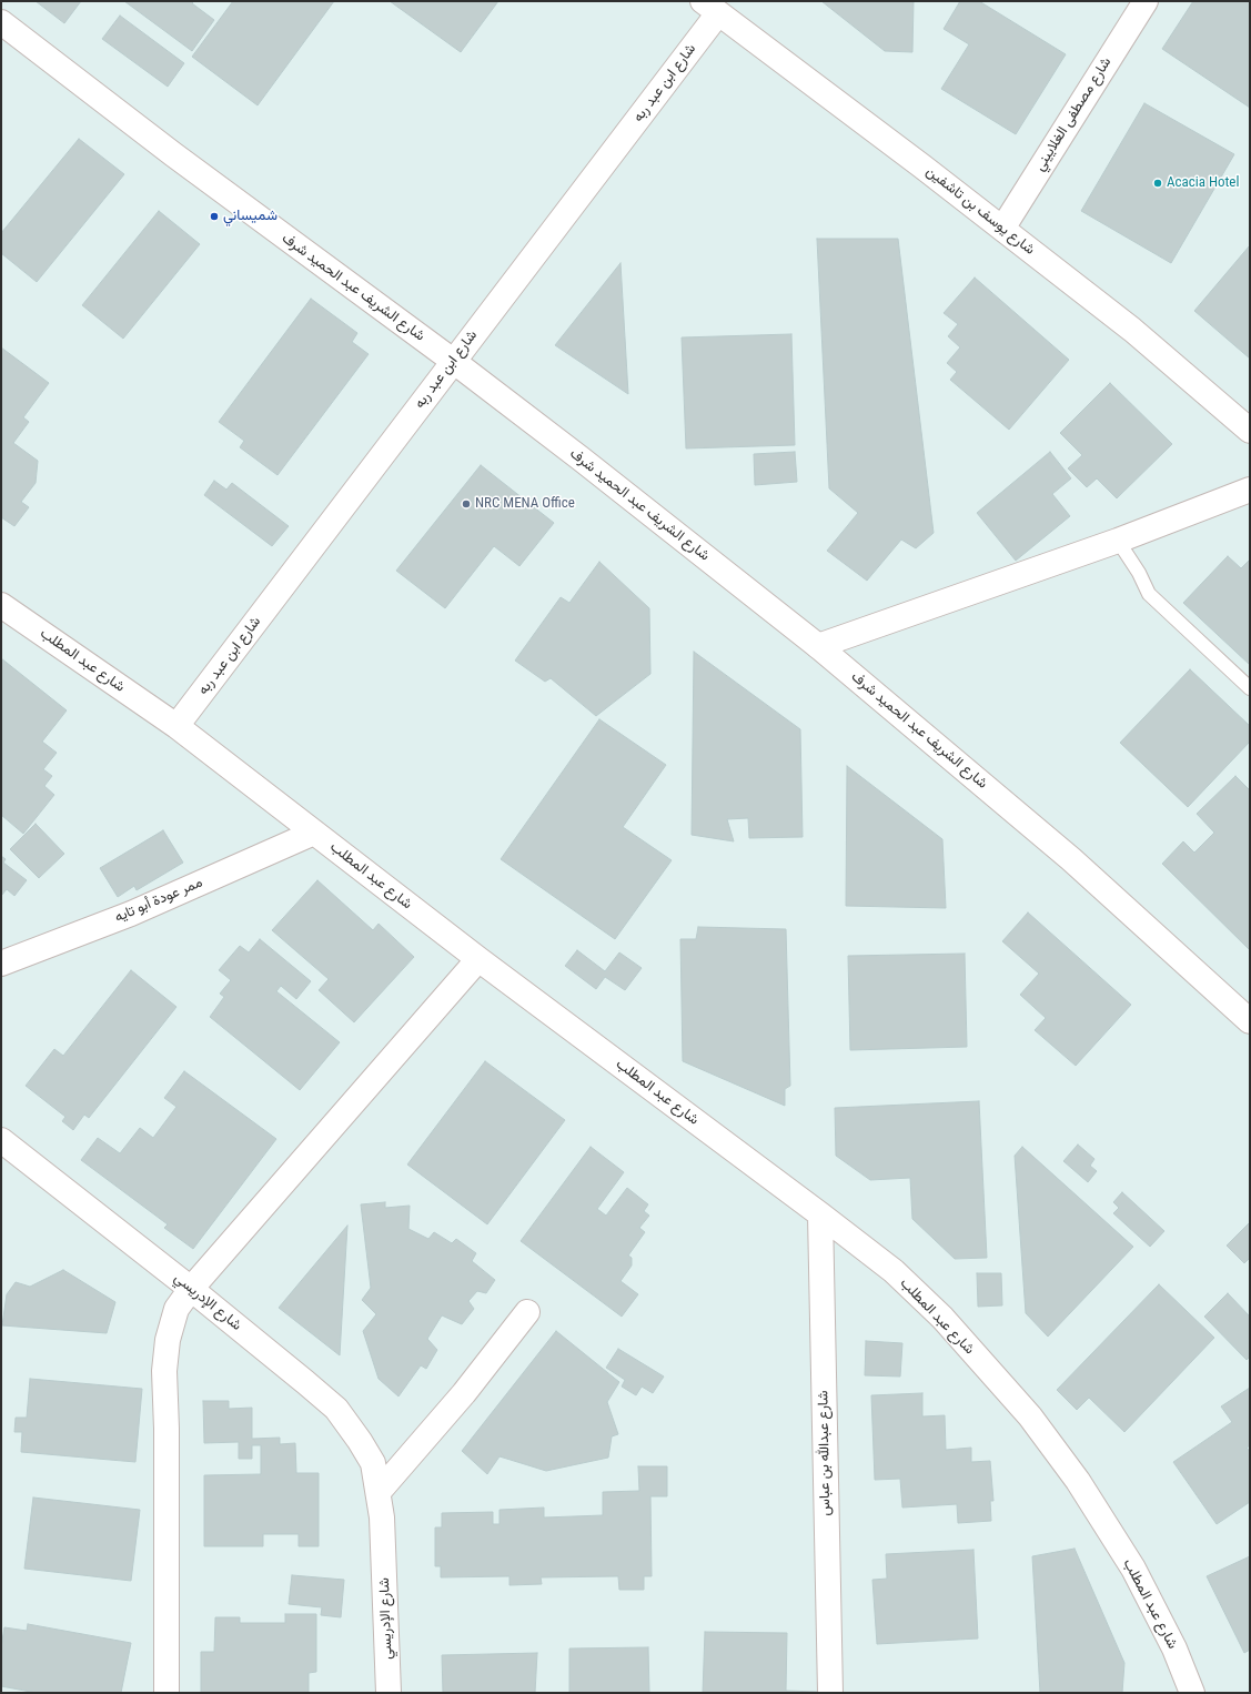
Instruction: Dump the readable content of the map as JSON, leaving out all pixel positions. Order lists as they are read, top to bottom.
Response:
{
  "streets": {
    "street": [
      "شارع ابن عبد ربه",
      "شارع مصطفى الغلاييني",
      "شارع يوسف بن تاشفين",
      "شارع الشريف عبد الحميد شرف",
      "شارع عبد المطلب",
      "ممر عودة أبو تايه",
      "شارع الإدريسي",
      "شارع عبدالله بن عباس"
    ]
  },
  "crossings": [
    ["شارع ابن عبد ربه", "شارع يوسف بن تاشفين"],
    ["شارع ابن عبد ربه", "شارع الشريف عبد الحميد شرف"],
    ["شارع ابن عبد ربه", "شارع عبد المطلب"],
    ["شارع مصطفى الغلاييني", "شارع يوسف بن تاشفين"],
    ["شارع عبد المطلب", "ممر عودة أبو تايه"],
    ["شارع عبد المطلب", "شارع عبدالله بن عباس"]
  ],
  "places": ["Acacia Hotel", "شميساني", "NRC MENA Office"]
}
